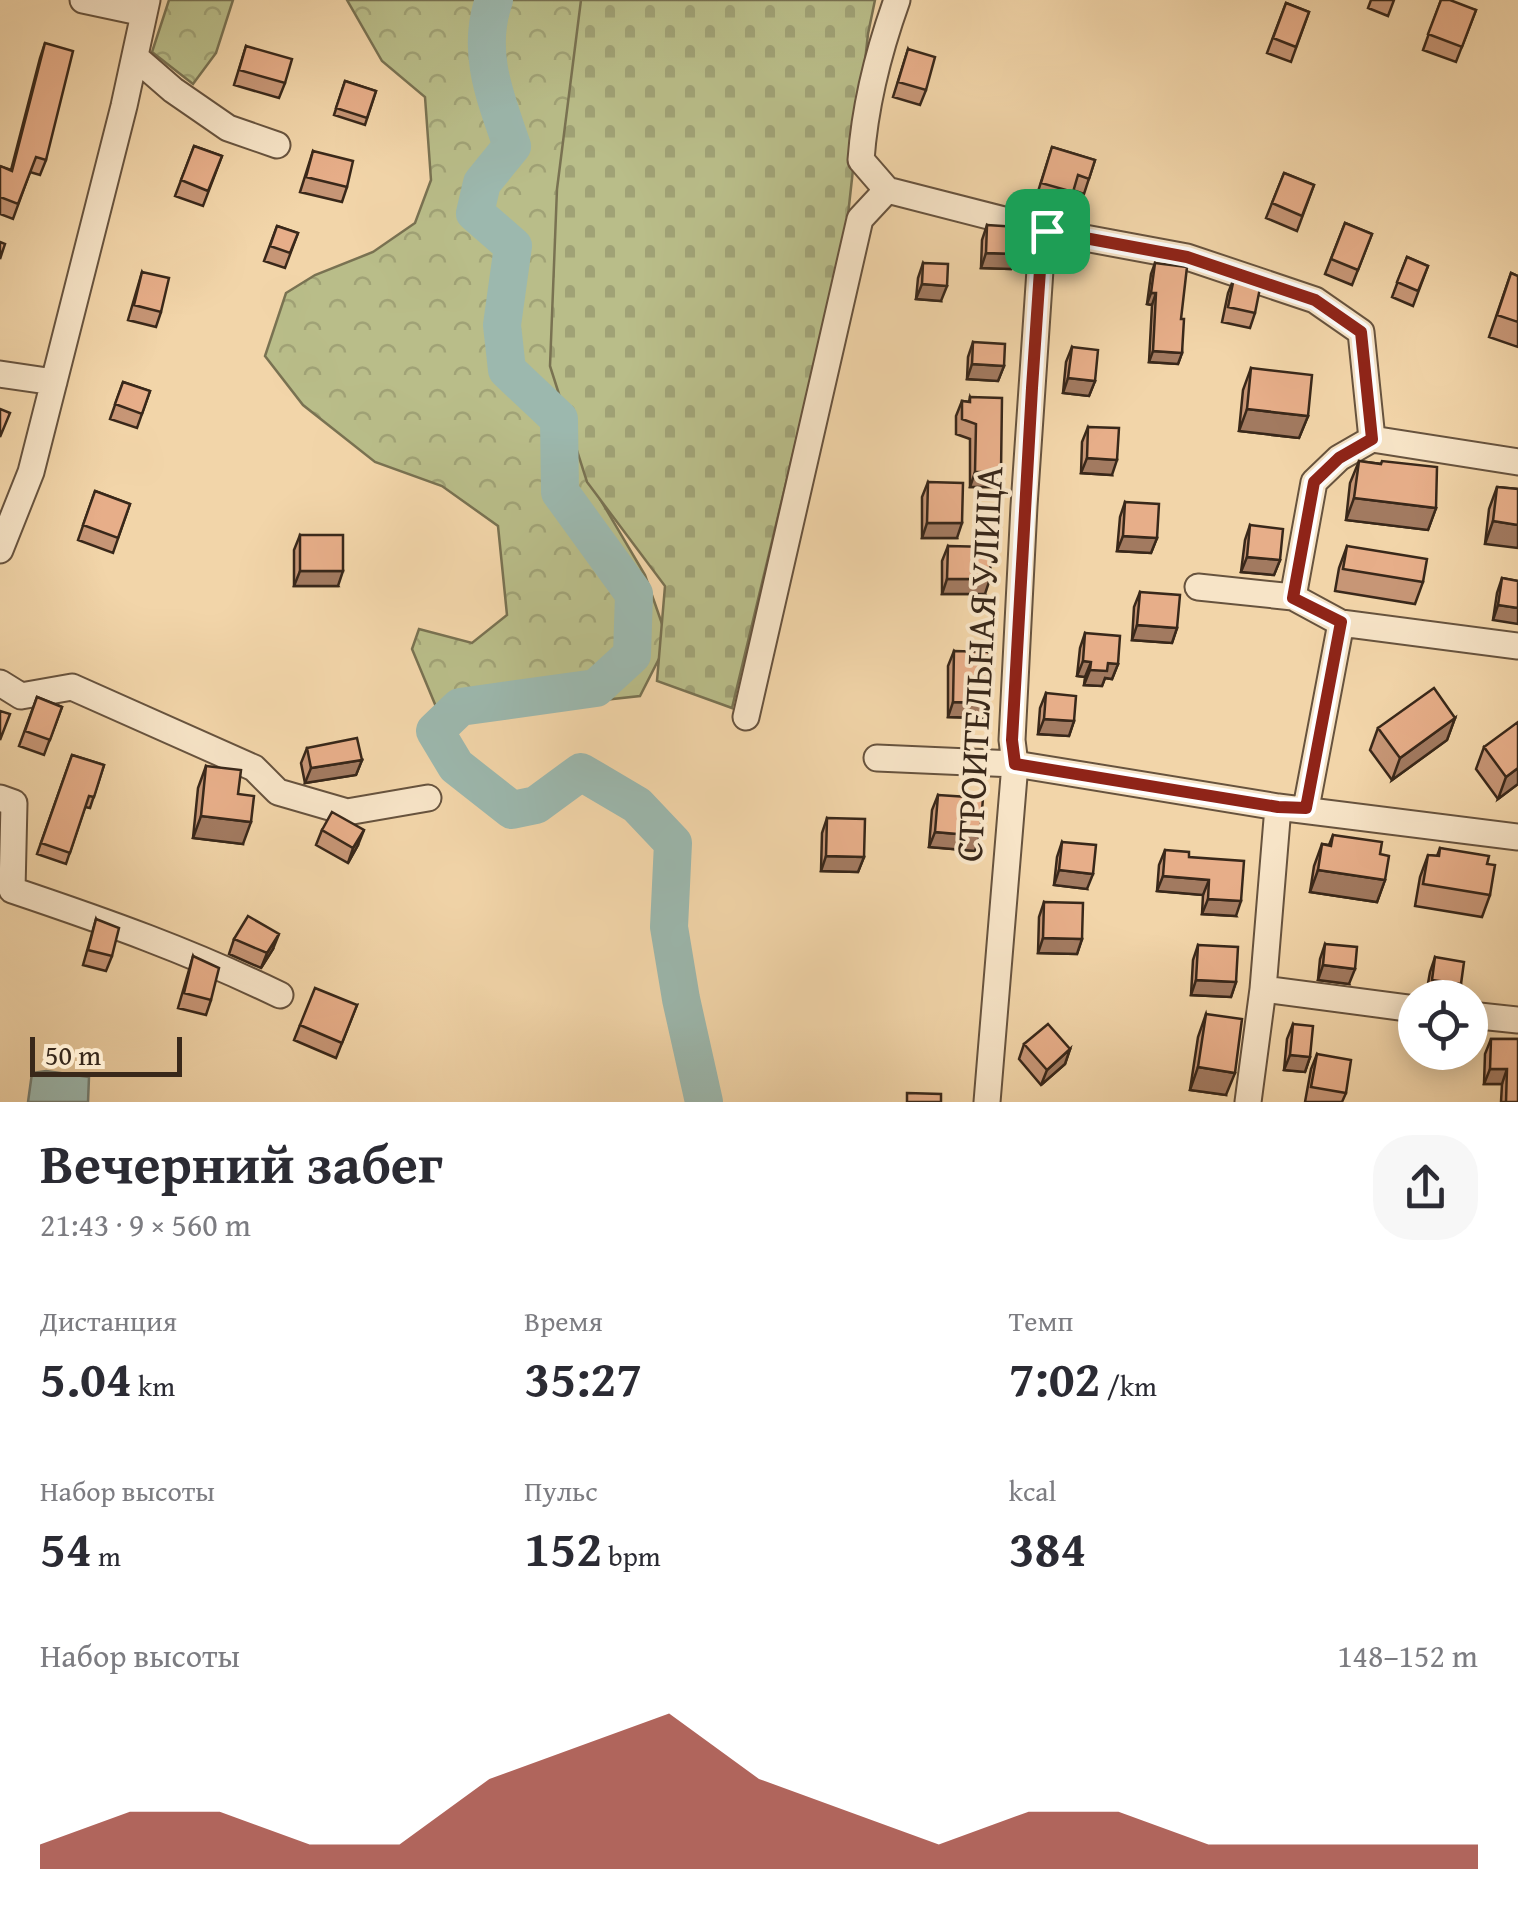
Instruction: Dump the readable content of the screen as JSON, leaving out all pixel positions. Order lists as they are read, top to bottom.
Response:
{
  "streets": {
    "street": ["СТРОИТЕЛЬНАЯ УЛИЦА"]
  },
  "scale_bar": "50 m",
  "page": {
    "scale": "50 m",
    "heading": ["Вечерний забег", "21:43 · 9 × 560 m"],
    "stats": [
      ["Дистанция", "5.04 km"],
      ["Время", "35:27"],
      ["Темп", "7:02 /km"],
      ["Набор высоты", "54 m"],
      ["Пульс", "152 bpm"],
      ["kcal", "384"]
    ],
    "chart": ["Набор высоты", "148–152 m"]
  }
}
